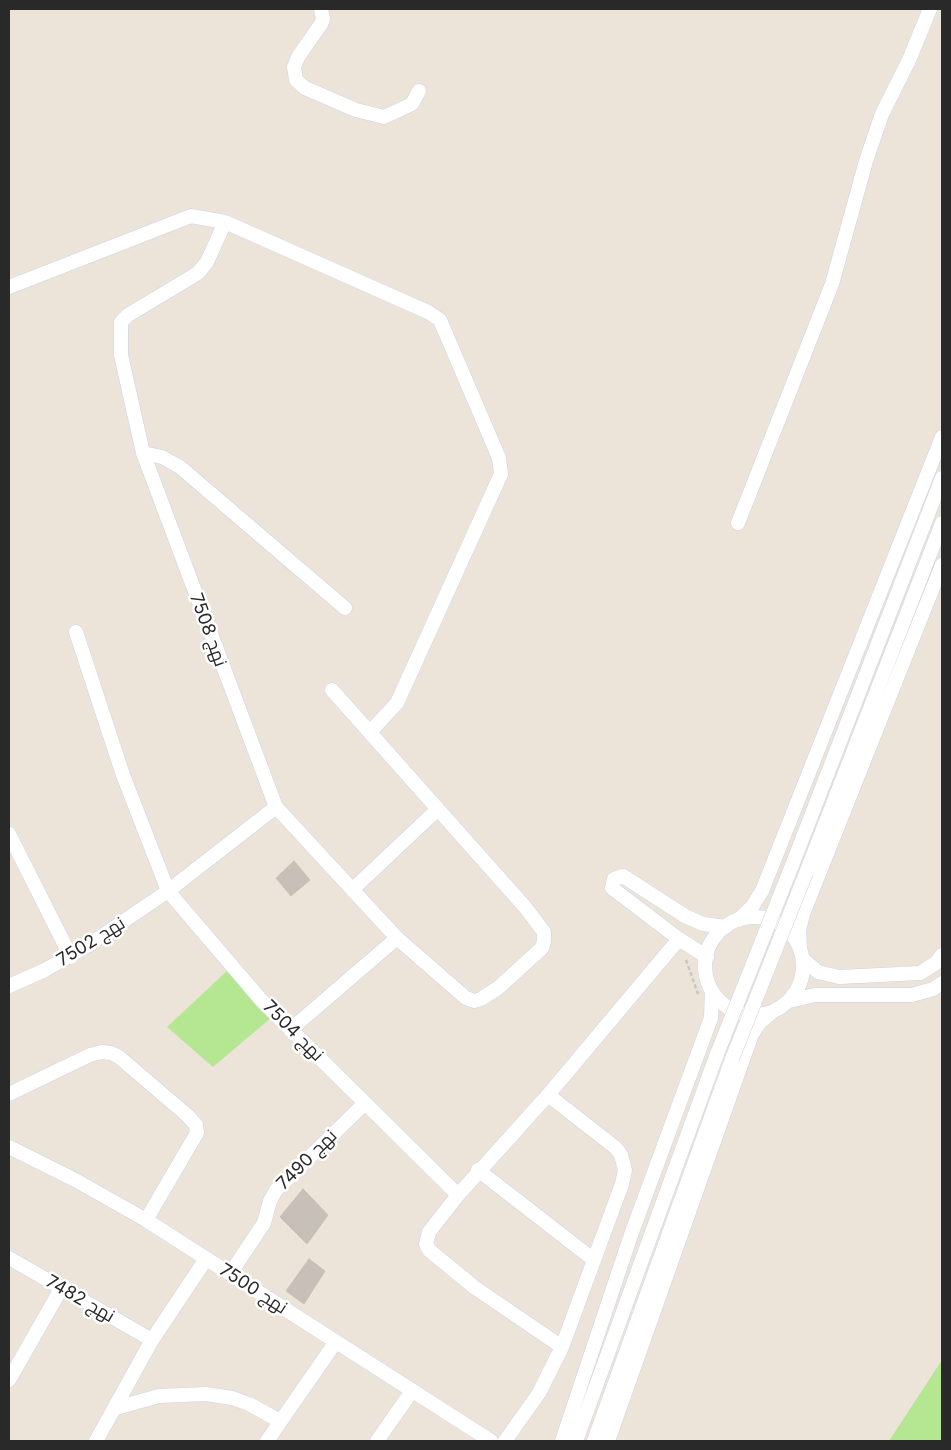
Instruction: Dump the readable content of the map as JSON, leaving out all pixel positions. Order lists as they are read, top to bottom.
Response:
{
  "streets": {
    "street": [
      "نهج 7508",
      "نهج 7502",
      "نهج 7504",
      "نهج 7490",
      "نهج 7500",
      "نهج 7482"
    ]
  },
  "crossings": [
    ["نهج 7508", "نهج 7502"],
    ["نهج 7502", "نهج 7504"],
    ["نهج 7504", "نهج 7490"],
    ["نهج 7490", "نهج 7500"]
  ]
}
